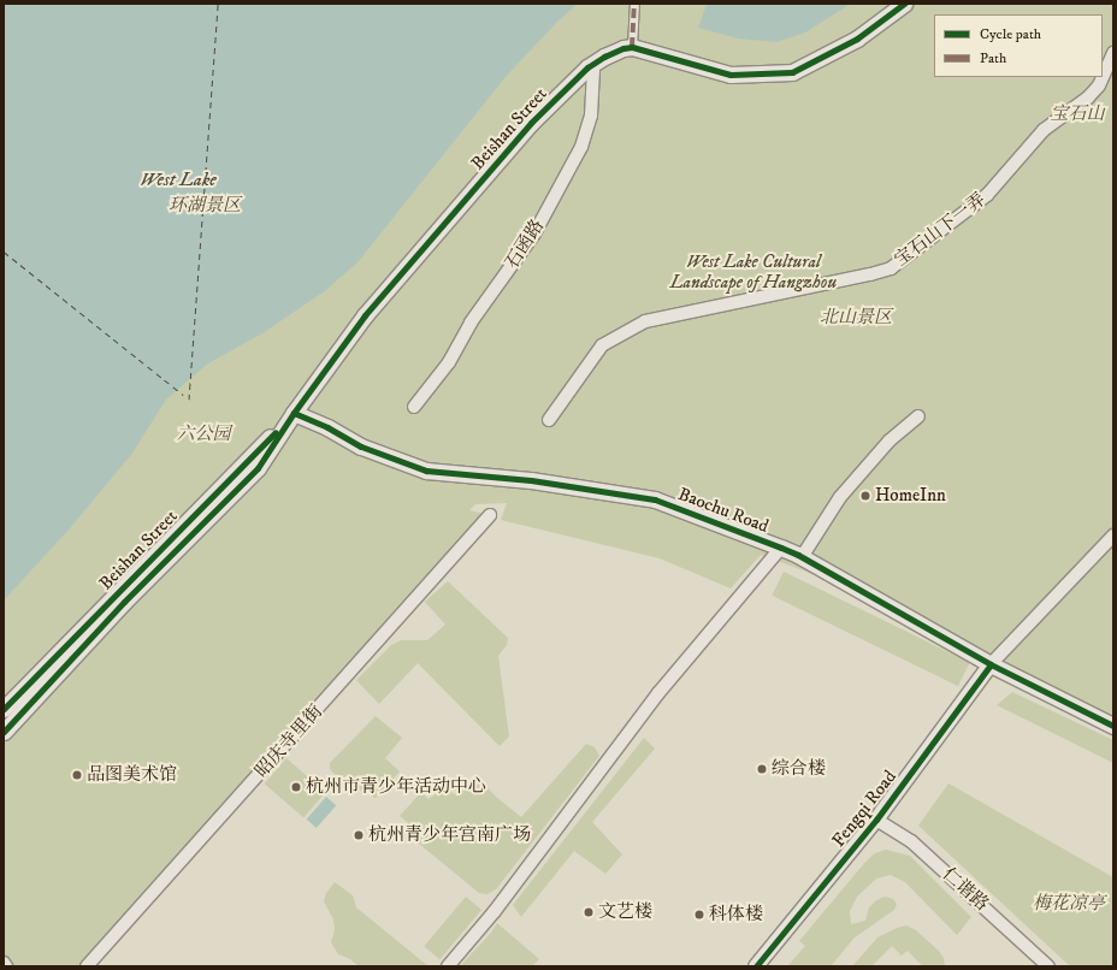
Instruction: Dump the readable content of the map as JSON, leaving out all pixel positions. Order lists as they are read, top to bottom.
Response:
{
  "streets": {
    "main road": ["Beishan Street", "Baochu Road"],
    "street": [
      "宝石山下一弄",
      "石函路",
      "昭庆寺里街",
      "Fengqi Road",
      "仁谐路"
    ]
  },
  "crossings": [
    ["Beishan Street", "石函路"],
    ["Beishan Street", "Baochu Road"],
    ["Baochu Road", "Fengqi Road"],
    ["Fengqi Road", "仁谐路"]
  ],
  "water": ["West Lake"],
  "parks": [
    "宝石山",
    "环湖景区",
    "West Lake Cultural Landscape of Hangzhou",
    "北山景区",
    "六公园",
    "梅花凉亭"
  ],
  "places": [
    "HomeInn",
    "综合楼",
    "品图美术馆",
    "杭州市青少年活动中心",
    "杭州青少年宫南广场",
    "文艺楼",
    "科体楼"
  ],
  "legend": ["Cycle path", "Path"]
}
